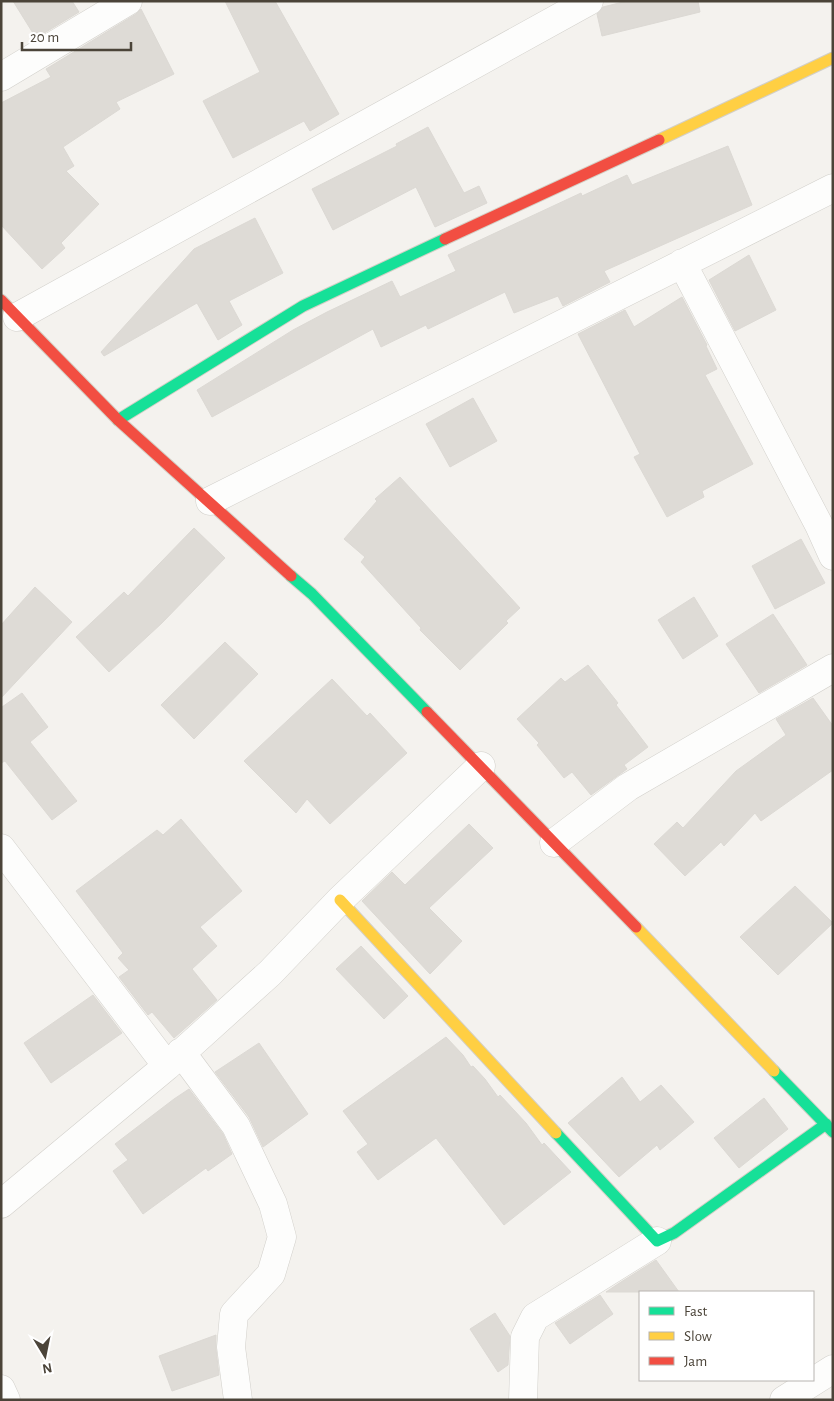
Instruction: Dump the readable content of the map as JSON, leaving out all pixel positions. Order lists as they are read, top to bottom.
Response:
{
  "legend": ["Fast", "Slow", "Jam"],
  "scale_bar": "20 m",
  "north": "bottom"
}
